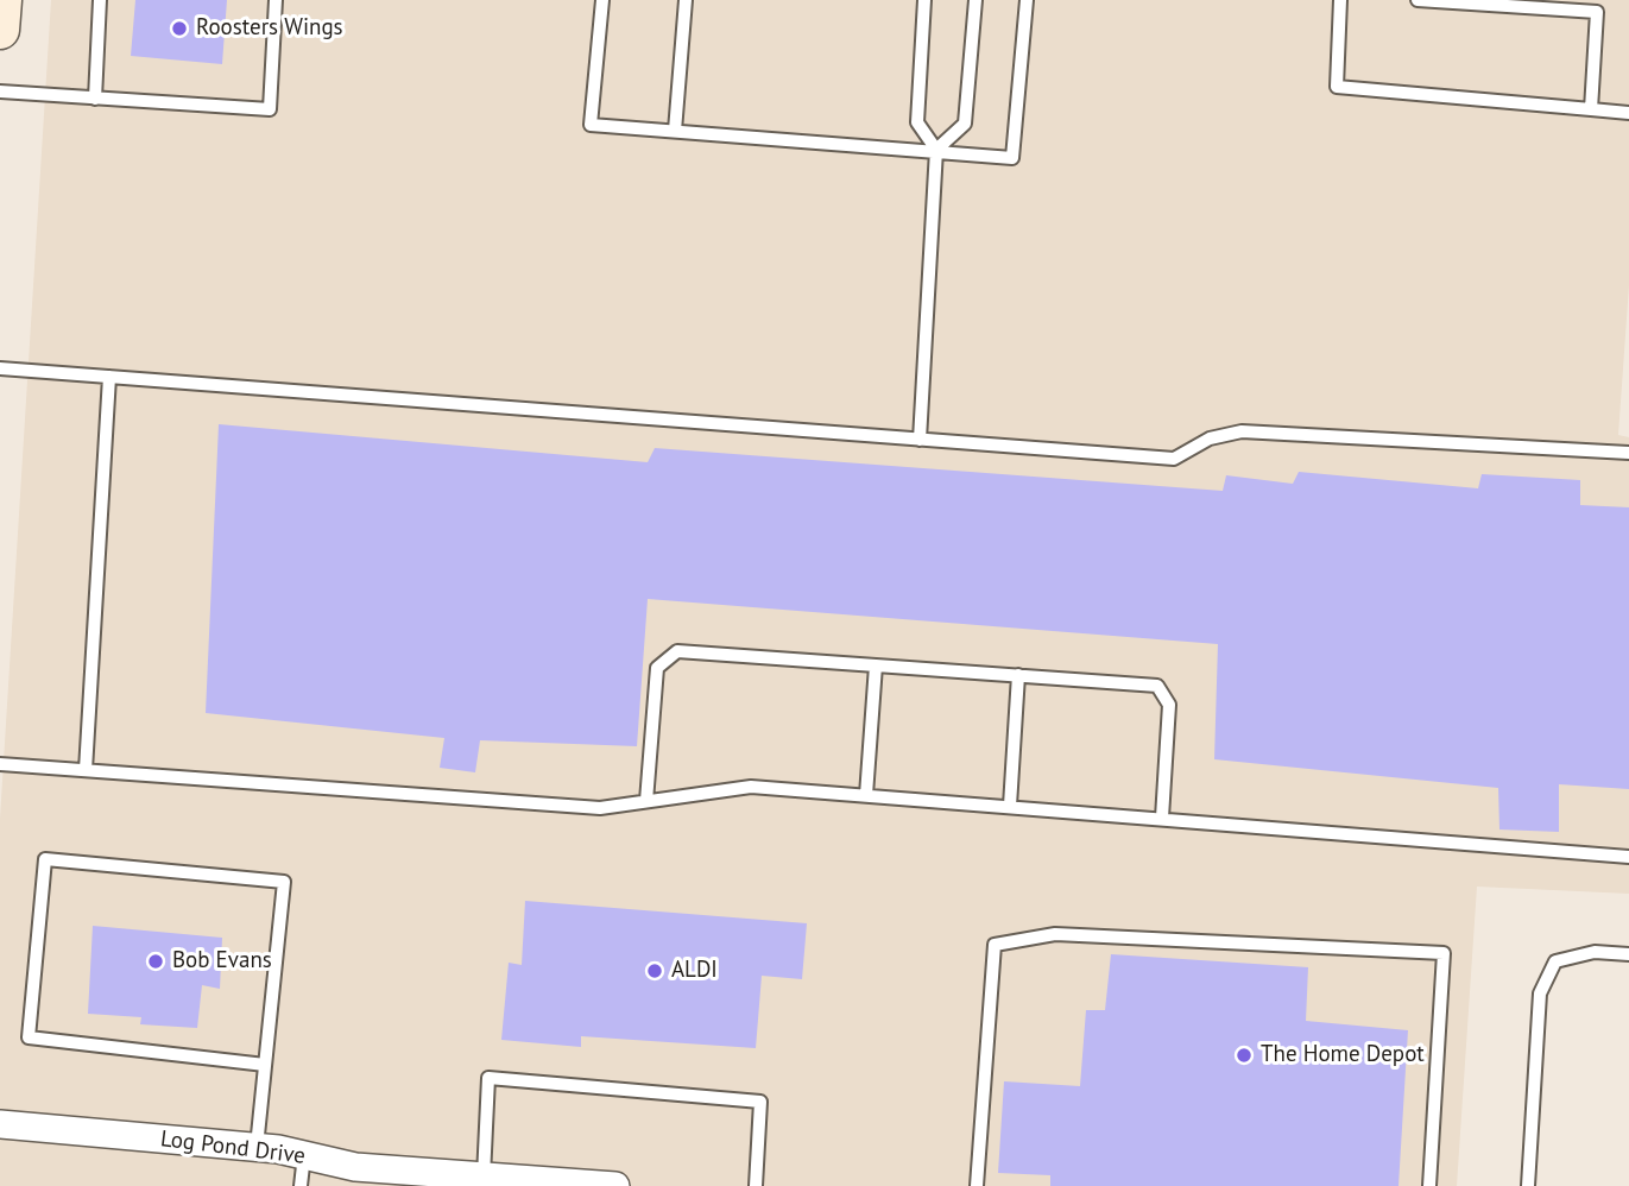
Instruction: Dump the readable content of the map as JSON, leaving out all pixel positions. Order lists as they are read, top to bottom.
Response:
{
  "streets": {
    "street": ["Log Pond Drive"]
  },
  "places": [
    "Roosters Wings",
    "Bob Evans",
    "ALDI",
    "The Home Depot"
  ]
}
